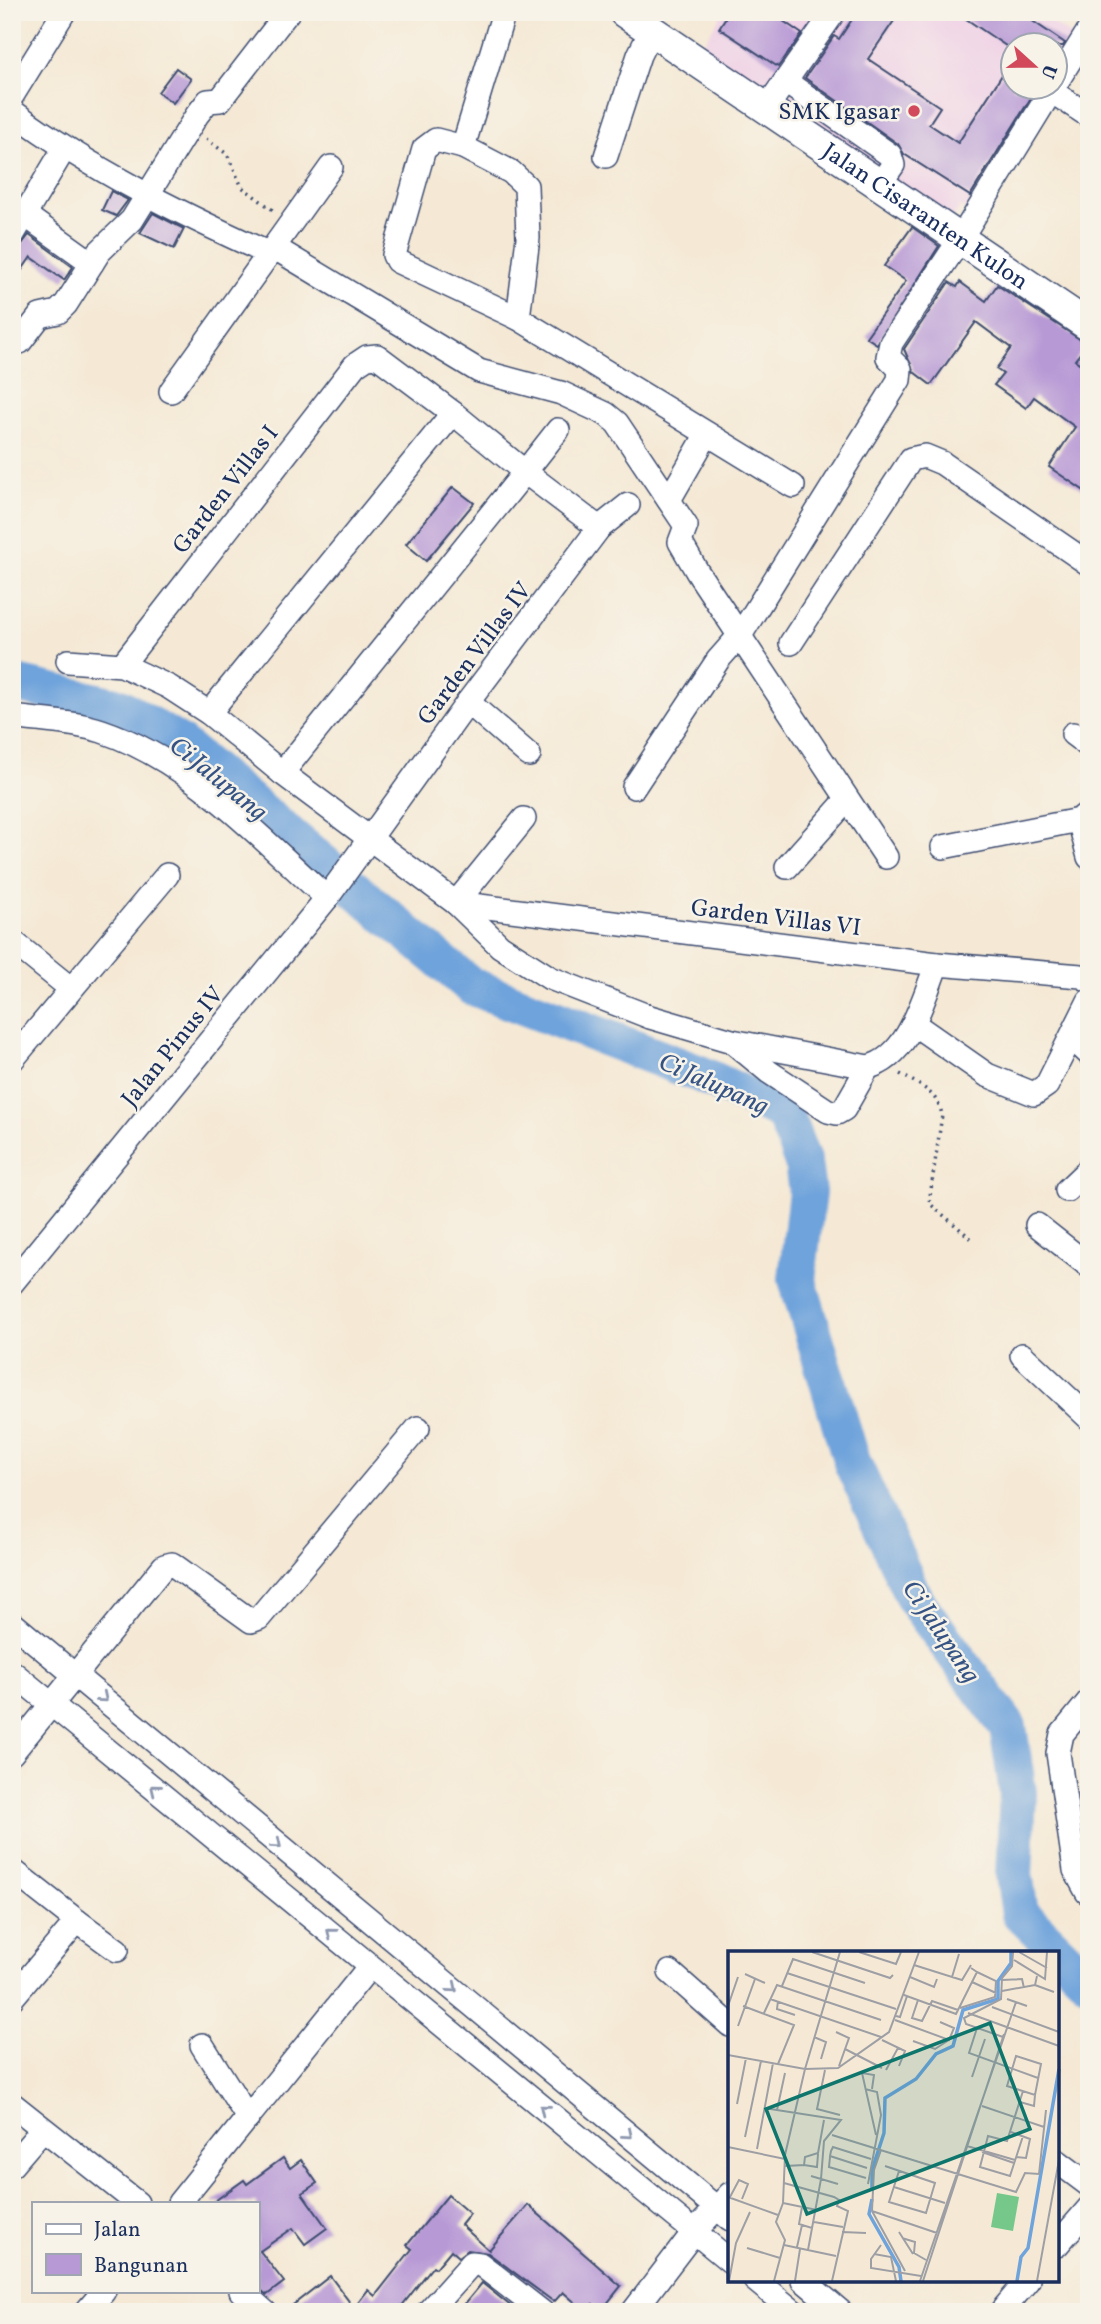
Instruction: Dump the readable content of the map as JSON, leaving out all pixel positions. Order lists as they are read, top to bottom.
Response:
{
  "streets": {
    "main road": ["Jalan Cisaranten Kulon"],
    "street": [
      "Garden Villas I",
      "Garden Villas IV",
      "Garden Villas VI",
      "Jalan Pinus IV"
    ]
  },
  "crossings": [
    ["Garden Villas IV", "Jalan Pinus IV"]
  ],
  "water": ["Ci Jalupang"],
  "places": ["SMK Igasar"],
  "legend": ["Jalan", "Bangunan"],
  "north": "right"
}
